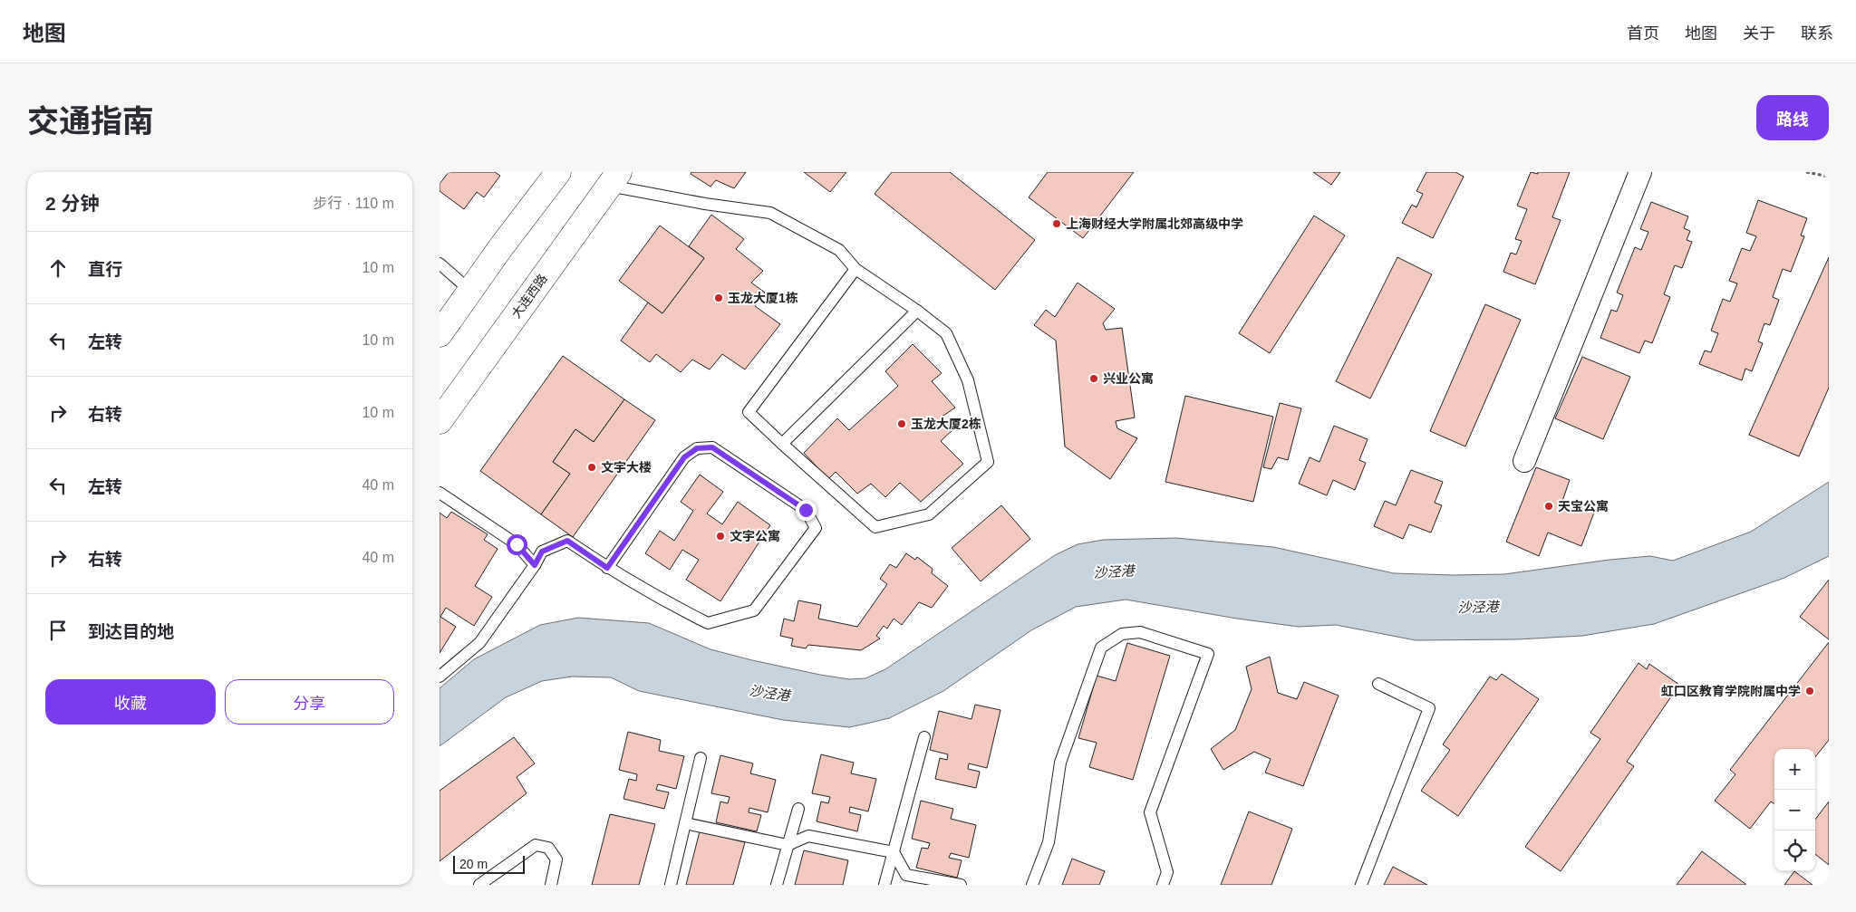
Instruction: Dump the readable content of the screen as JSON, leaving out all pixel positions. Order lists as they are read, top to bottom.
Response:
{
  "streets": {
    "main road": ["大连西路"]
  },
  "water": ["沙泾港"],
  "places": [
    "上海财经大学附属北郊高级中学",
    "玉龙大厦1栋",
    "兴业公寓",
    "玉龙大厦2栋",
    "文宇大楼",
    "天宝公寓",
    "文宇公寓",
    "虹口区教育学院附属中学"
  ],
  "scale_bar": "20 m",
  "page": {
    "header": "地图",
    "nav": [
      "首页",
      "地图",
      "关于",
      "联系"
    ],
    "title": "交通指南",
    "buttons": [
      "路线",
      ["收藏", "分享"]
    ],
    "heading": ["2 分钟", "步行 · 110 m"],
    "list": [
      ["直行", "10 m"],
      ["左转", "10 m"],
      ["右转", "10 m"],
      ["左转", "40 m"],
      ["右转", "40 m"],
      "到达目的地"
    ],
    "map_buttons": ["+", "−"],
    "scale": "20 m"
  }
}
